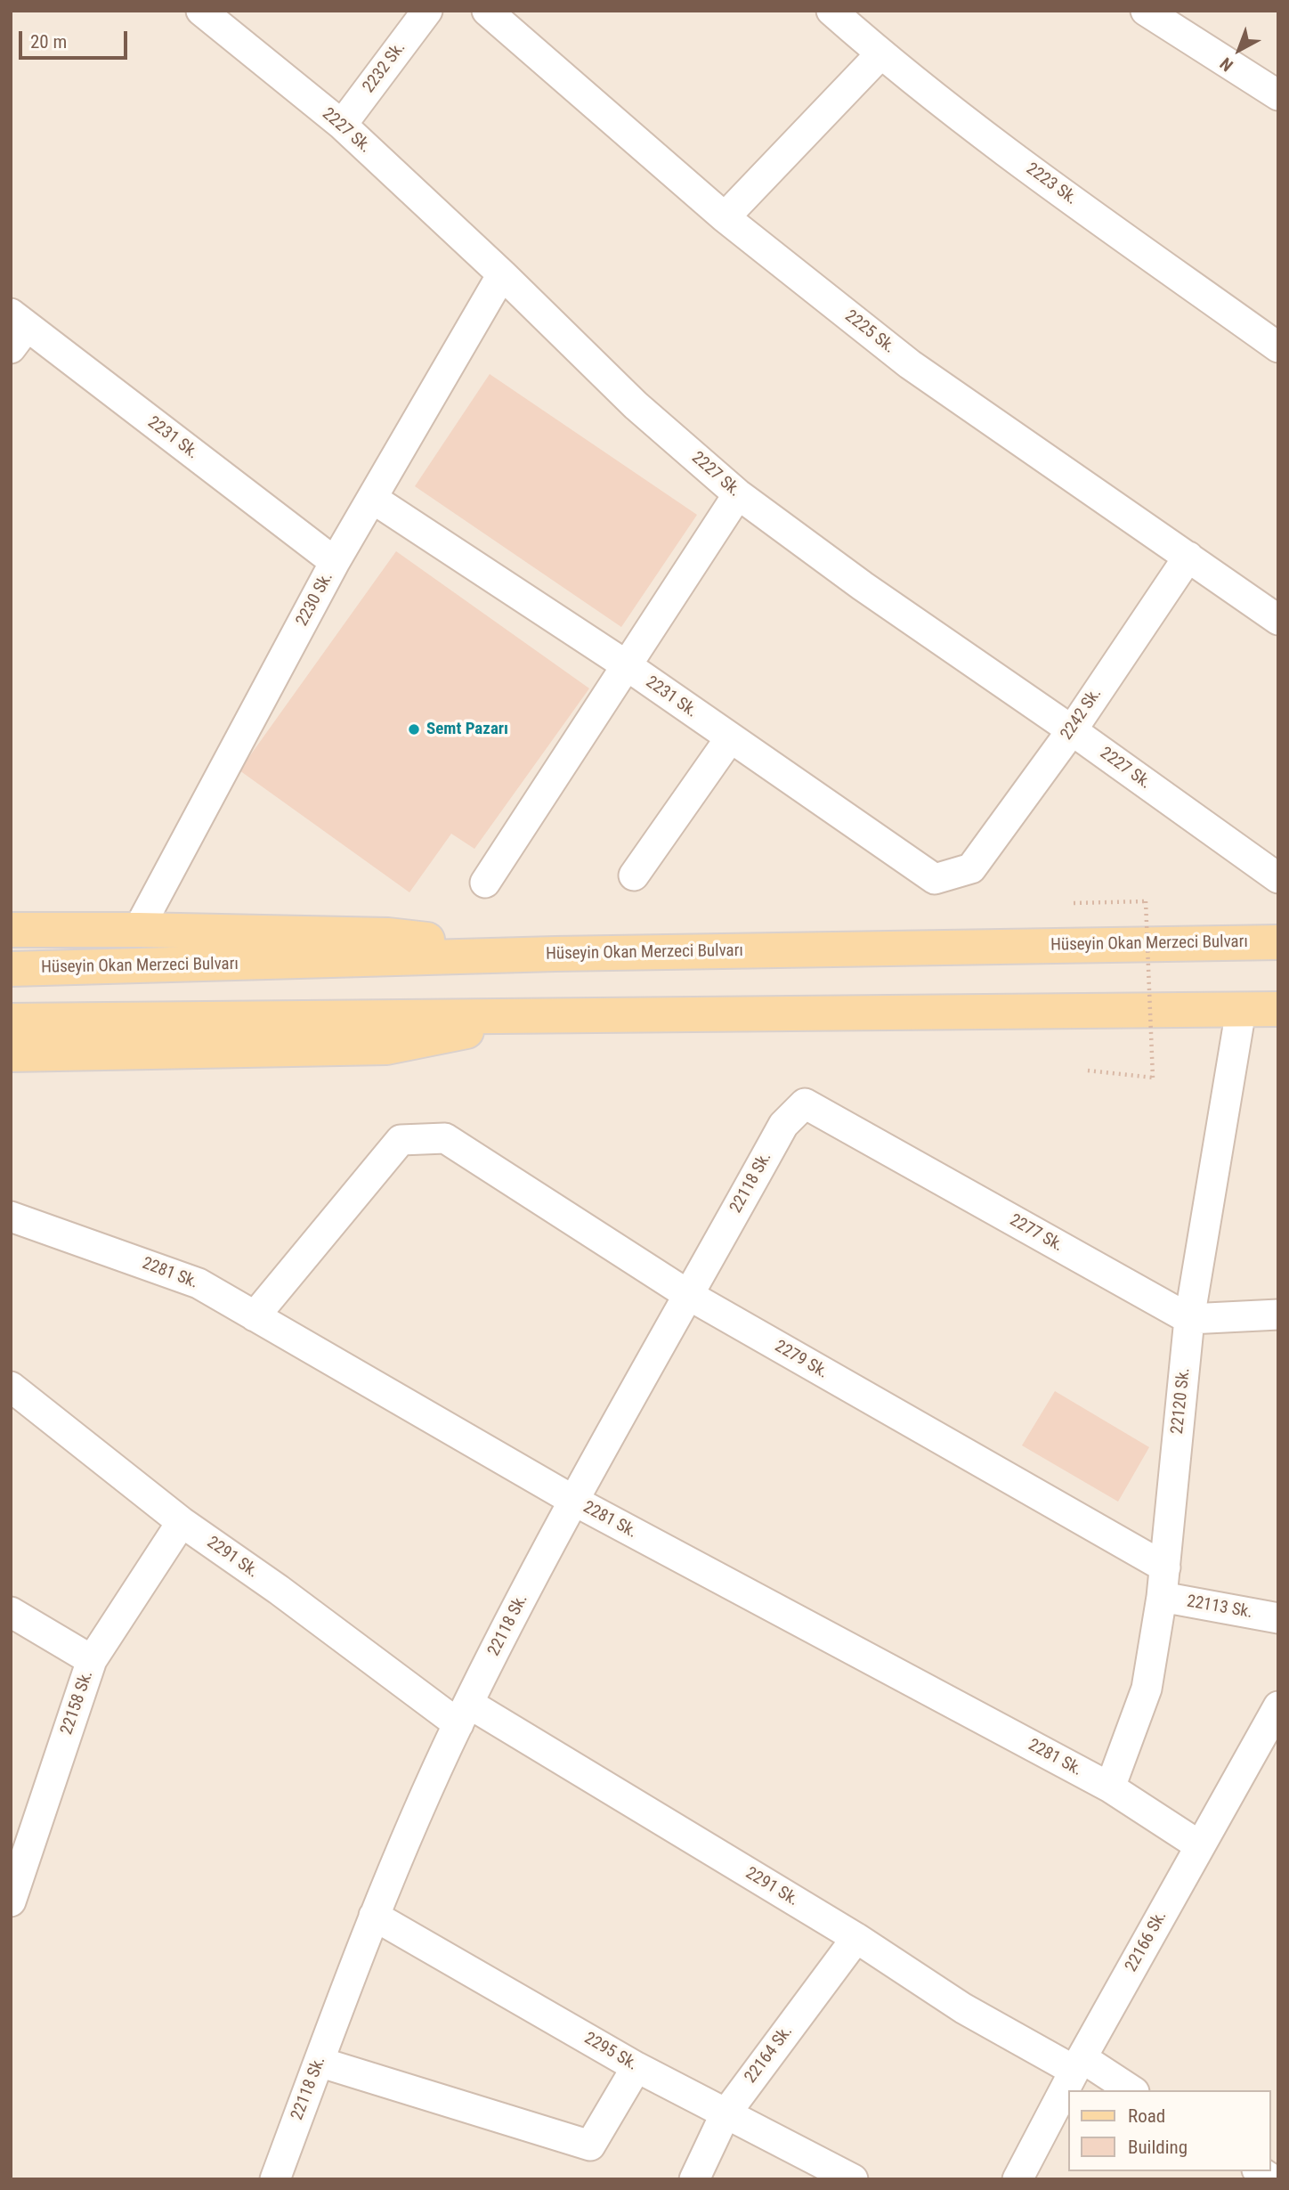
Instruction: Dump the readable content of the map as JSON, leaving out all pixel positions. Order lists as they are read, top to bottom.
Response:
{
  "streets": {
    "main road": ["Hüseyin Okan Merzeci Bulvarı"],
    "street": [
      "2232 Sk.",
      "2227 Sk.",
      "2223 Sk.",
      "2225 Sk.",
      "2231 Sk.",
      "2230 Sk.",
      "2242 Sk.",
      "22118 Sk.",
      "2277 Sk.",
      "2281 Sk.",
      "2279 Sk.",
      "22120 Sk.",
      "2291 Sk.",
      "22113 Sk.",
      "22158 Sk.",
      "22166 Sk.",
      "2295 Sk.",
      "22164 Sk."
    ]
  },
  "crossings": [
    ["2232 Sk.", "2227 Sk."],
    ["2227 Sk.", "2230 Sk."],
    ["2227 Sk.", "2242 Sk."],
    ["2225 Sk.", "2242 Sk."],
    ["2231 Sk.", "2230 Sk."],
    ["2231 Sk.", "2242 Sk."],
    ["22118 Sk.", "2277 Sk."],
    ["22118 Sk.", "2281 Sk."],
    ["22118 Sk.", "2279 Sk."],
    ["22118 Sk.", "2291 Sk."],
    ["22118 Sk.", "2295 Sk."],
    ["2277 Sk.", "22120 Sk."],
    ["2281 Sk.", "2279 Sk."],
    ["2281 Sk.", "22120 Sk."],
    ["2281 Sk.", "22166 Sk."],
    ["2279 Sk.", "22120 Sk."],
    ["22120 Sk.", "22113 Sk."],
    ["2291 Sk.", "22158 Sk."],
    ["2291 Sk.", "22166 Sk."],
    ["2291 Sk.", "22164 Sk."],
    ["2295 Sk.", "22164 Sk."]
  ],
  "places": ["Semt Pazarı"],
  "legend": ["Road", "Building"],
  "scale_bar": "20 m",
  "north": "bottom left"
}
